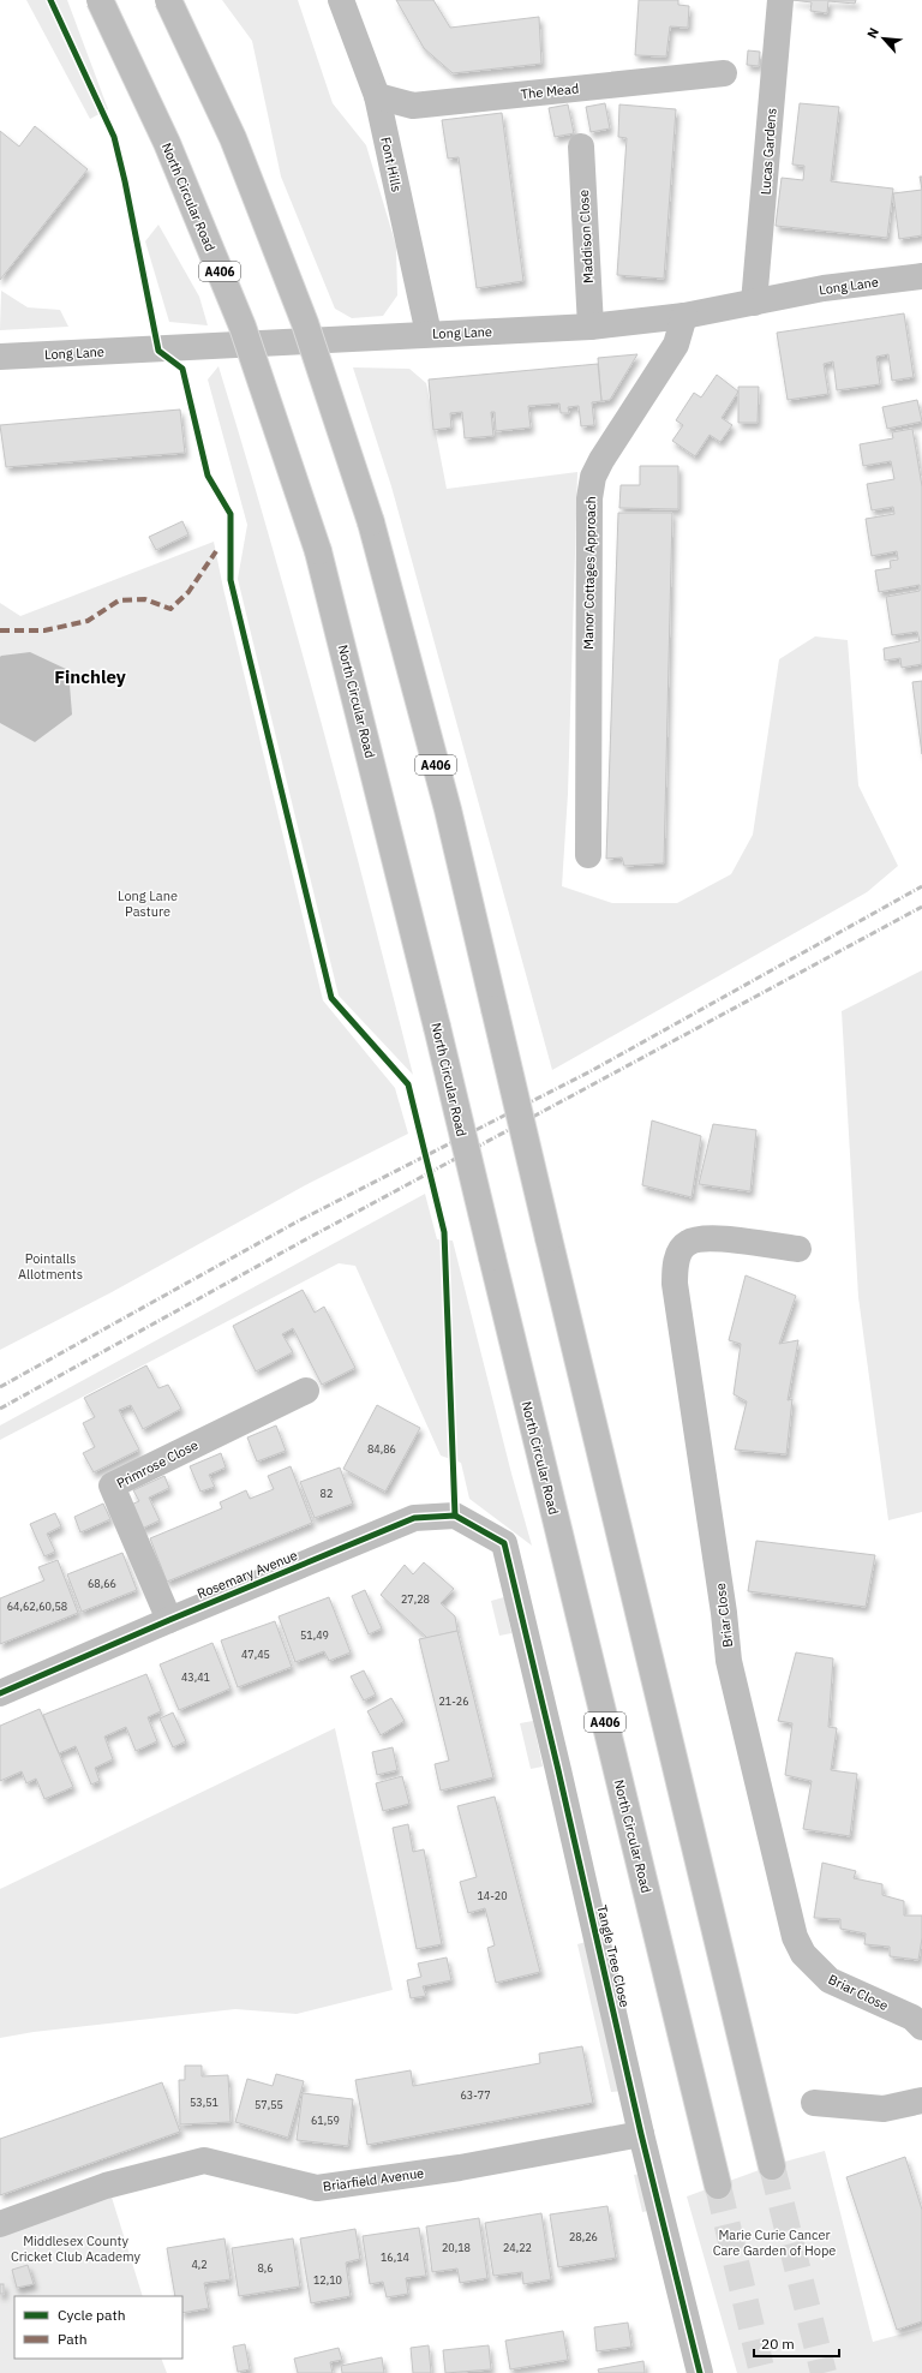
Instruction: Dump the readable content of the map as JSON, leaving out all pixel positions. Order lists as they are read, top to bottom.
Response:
{
  "streets": {
    "main road": [
      "The Mead",
      "Lucas Gardens",
      "Font Hills",
      "North Circular Road",
      "Maddison Close",
      "A406",
      "Long Lane",
      "Manor Cottages Approach",
      "Primrose Close",
      "Rosemary Avenue",
      "Briar Close",
      "Tangle Tree Close",
      "Briarfield Avenue"
    ]
  },
  "crossings": [
    ["The Mead", "Font Hills"],
    ["Lucas Gardens", "Long Lane"],
    ["Font Hills", "Long Lane"],
    ["Maddison Close", "Long Lane"],
    ["Long Lane", "Manor Cottages Approach"],
    ["Primrose Close", "Rosemary Avenue"],
    ["Rosemary Avenue", "Tangle Tree Close"],
    ["Tangle Tree Close", "Briarfield Avenue"]
  ],
  "districts": ["Finchley"],
  "parks": [
    "Long Lane Pasture",
    "Pointalls Allotments",
    "Marie Curie Cancer Care Garden of Hope",
    "Middlesex County Cricket Club Academy"
  ],
  "house_numbers": [
    "84,86",
    "82",
    "68,66",
    "27,28",
    "64,62,60,58",
    "51,49",
    "47,45",
    "43,41",
    "21-26",
    "14-20",
    "63-77",
    "53,51",
    "57,55",
    "61,59",
    "28,26",
    "20,18",
    "24,22",
    "16,14",
    "4,2",
    "8,6",
    "12,10"
  ],
  "legend": ["Cycle path", "Path"],
  "scale_bar": "20 m",
  "north": "top left"
}
